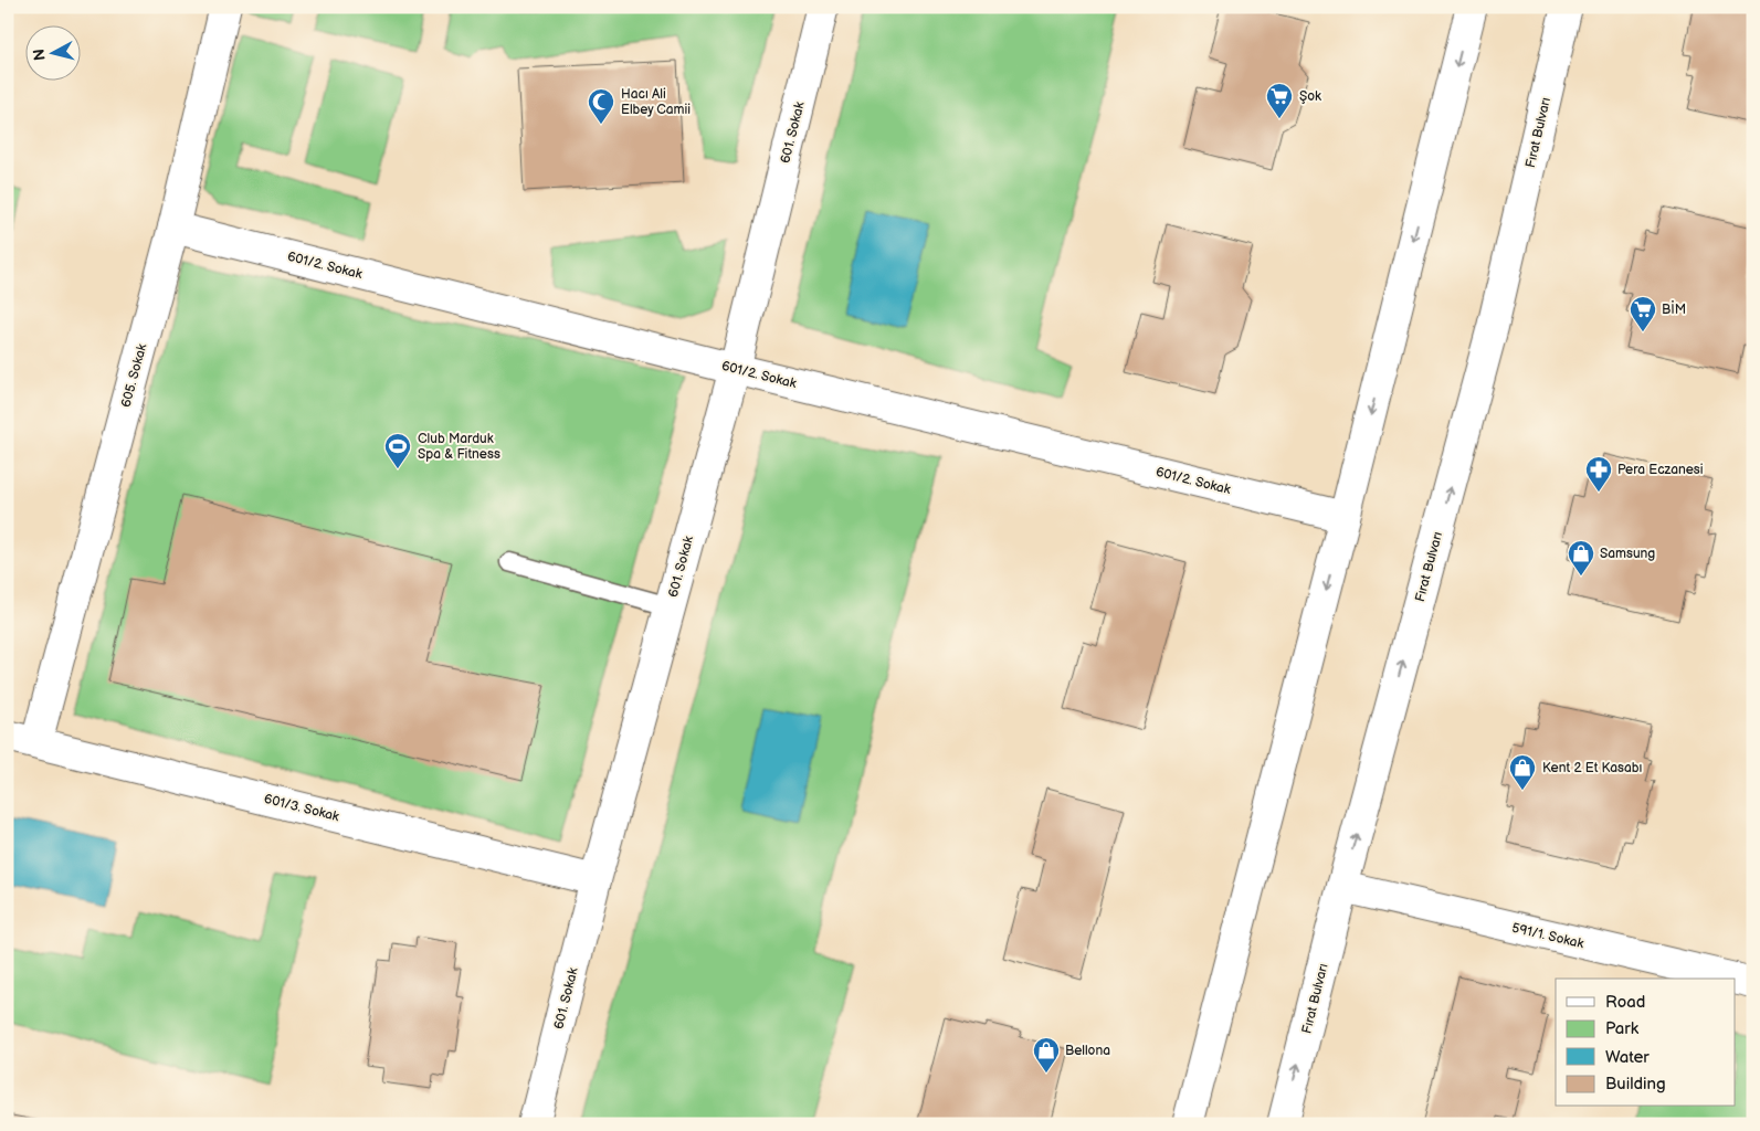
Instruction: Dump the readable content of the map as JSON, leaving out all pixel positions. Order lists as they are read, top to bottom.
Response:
{
  "streets": {
    "street": [
      "601. Sokak",
      "Fırat Bulvarı",
      "601/2. Sokak",
      "605. Sokak",
      "601/3. Sokak",
      "591/1. Sokak"
    ]
  },
  "crossings": [
    ["601. Sokak", "601/2. Sokak"],
    ["601. Sokak", "601/3. Sokak"],
    ["Fırat Bulvarı", "591/1. Sokak"],
    ["601/2. Sokak", "605. Sokak"],
    ["605. Sokak", "601/3. Sokak"]
  ],
  "places": {
    "supermarket": ["Şok", "BİM"],
    "mosque": ["Hacı Ali Elbey Camii"],
    "sports": ["Club Marduk Spa & Fitness"],
    "pharmacy": ["Pera Eczanesi"],
    "shop": ["Samsung", "Kent 2 Et Kasabı", "Bellona"]
  },
  "legend": [
    "Road",
    "Park",
    "Water",
    "Building"
  ],
  "north": "left"
}
